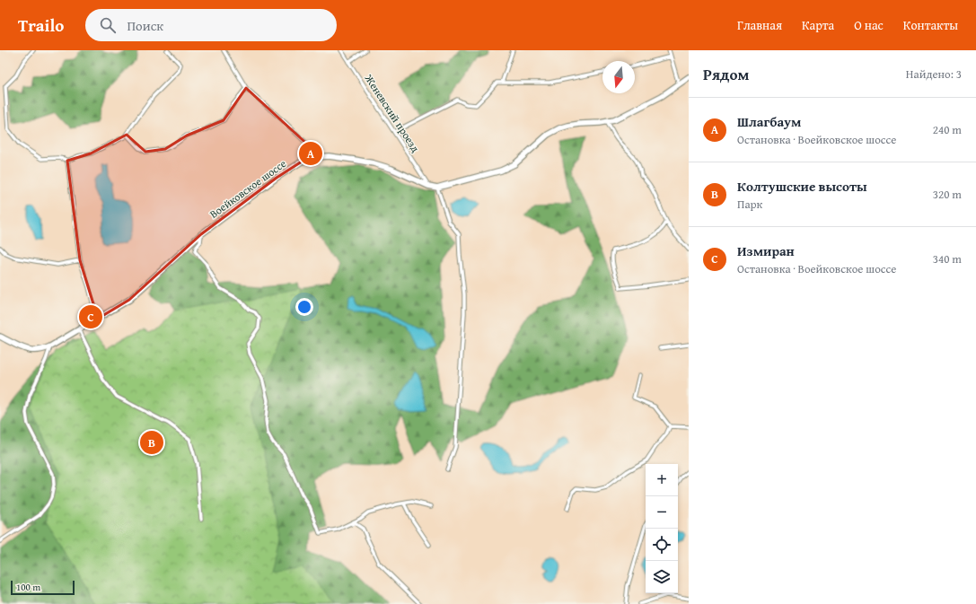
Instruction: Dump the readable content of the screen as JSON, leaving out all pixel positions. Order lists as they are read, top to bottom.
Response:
{
  "streets": {
    "street": ["Женевский проезд", "Воейковское шоссе"]
  },
  "crossings": [
    ["Женевский проезд", "Воейковское шоссе"]
  ],
  "scale_bar": "100 m",
  "north": "bottom",
  "page": {
    "header": "Trailo",
    "search": "Поиск",
    "nav": [
      "Главная",
      "Карта",
      "О нас",
      "Контакты"
    ],
    "heading": ["Рядом", "Найдено: 3"],
    "list": [
      {
        "mark": "A",
        "name": "Шлагбаум",
        "note": "Остановка · Воейковское шоссе",
        "value": "240 m"
      },
      {
        "mark": "B",
        "name": "Колтушские высоты",
        "note": "Парк",
        "value": "320 m"
      },
      {
        "mark": "C",
        "name": "Измиран",
        "note": "Остановка · Воейковское шоссе",
        "value": "340 m"
      }
    ],
    "pins": ["A", "C", "B"],
    "map_buttons": ["+", "−"],
    "scale": "100 m"
  }
}
